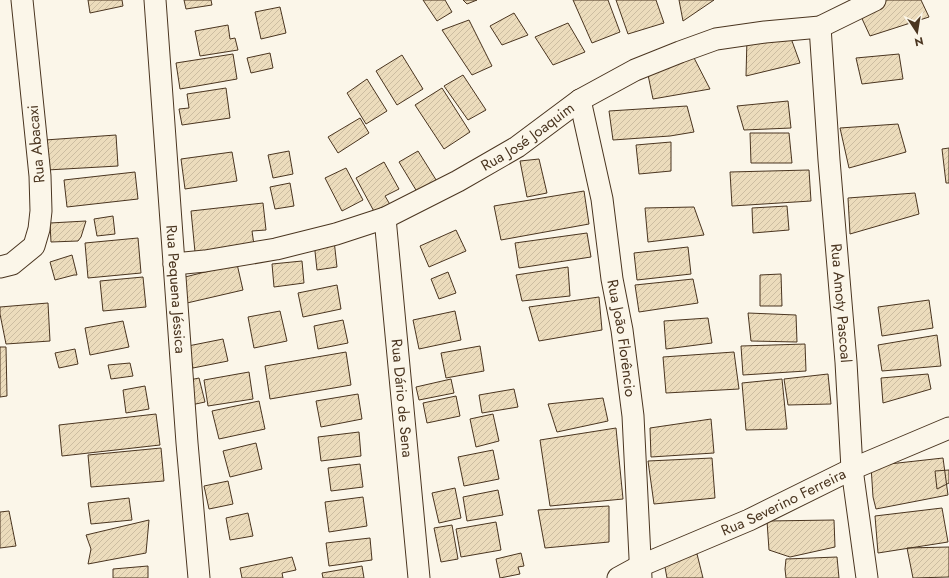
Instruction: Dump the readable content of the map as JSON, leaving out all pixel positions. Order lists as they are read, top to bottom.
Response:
{
  "streets": {
    "street": [
      "Rua José Joaquim",
      "Rua Abacaxi",
      "Rua Pequena Jéssica",
      "Rua Amoty Pascoal",
      "Rua João Florêncio",
      "Rua Dário de Sena",
      "Rua Severino Ferreira"
    ]
  },
  "crossings": [
    ["Rua José Joaquim", "Rua Pequena Jéssica"],
    ["Rua José Joaquim", "Rua Amoty Pascoal"],
    ["Rua José Joaquim", "Rua João Florêncio"],
    ["Rua José Joaquim", "Rua Dário de Sena"],
    ["Rua Amoty Pascoal", "Rua Severino Ferreira"],
    ["Rua João Florêncio", "Rua Severino Ferreira"]
  ],
  "north": "bottom"
}
